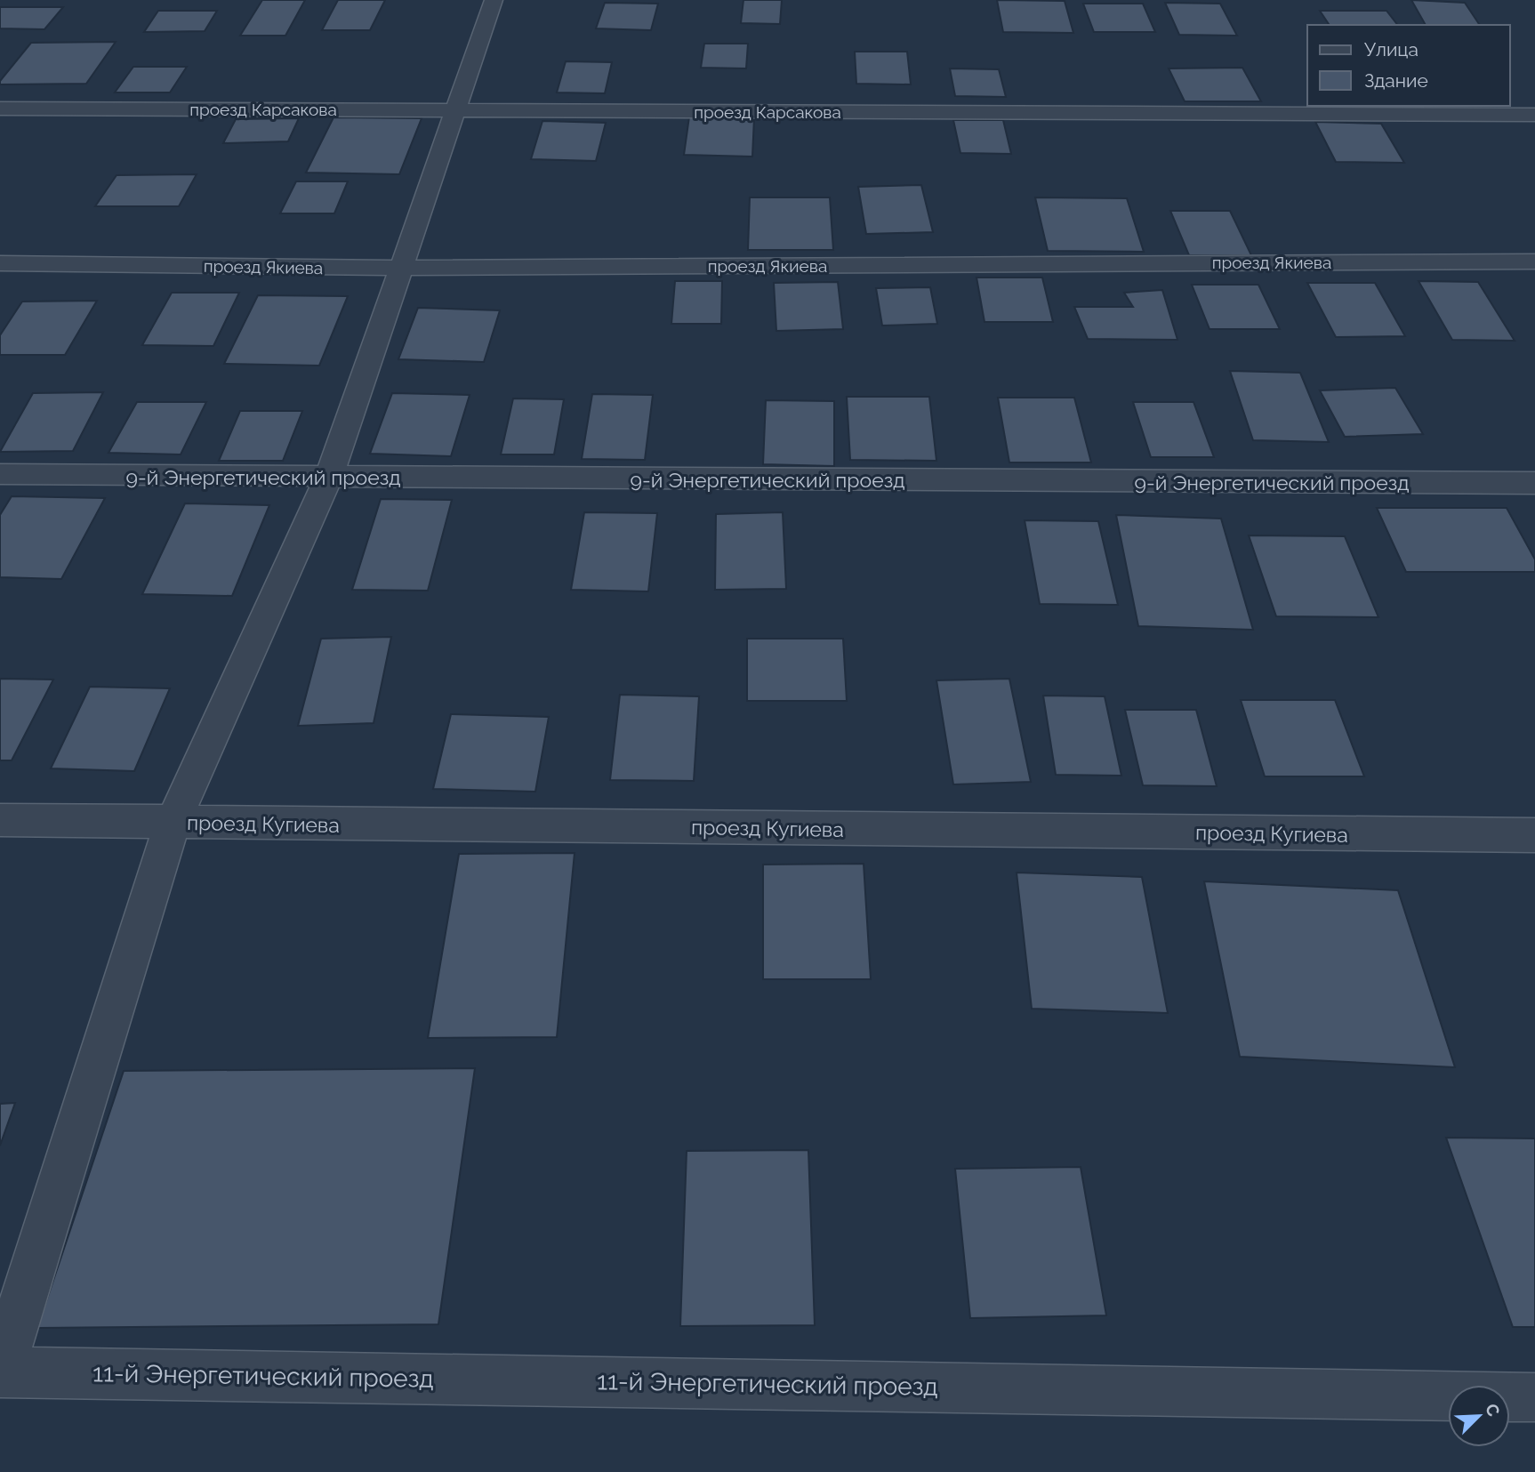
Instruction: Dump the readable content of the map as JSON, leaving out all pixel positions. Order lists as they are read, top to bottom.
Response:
{
  "streets": {
    "street": [
      "проезд Карсакова",
      "проезд Якиева",
      "9-й Энергетический проезд",
      "проезд Кугиева",
      "11-й Энергетический проезд"
    ]
  },
  "legend": ["Улица", "Здание"],
  "north": "top right"
}
